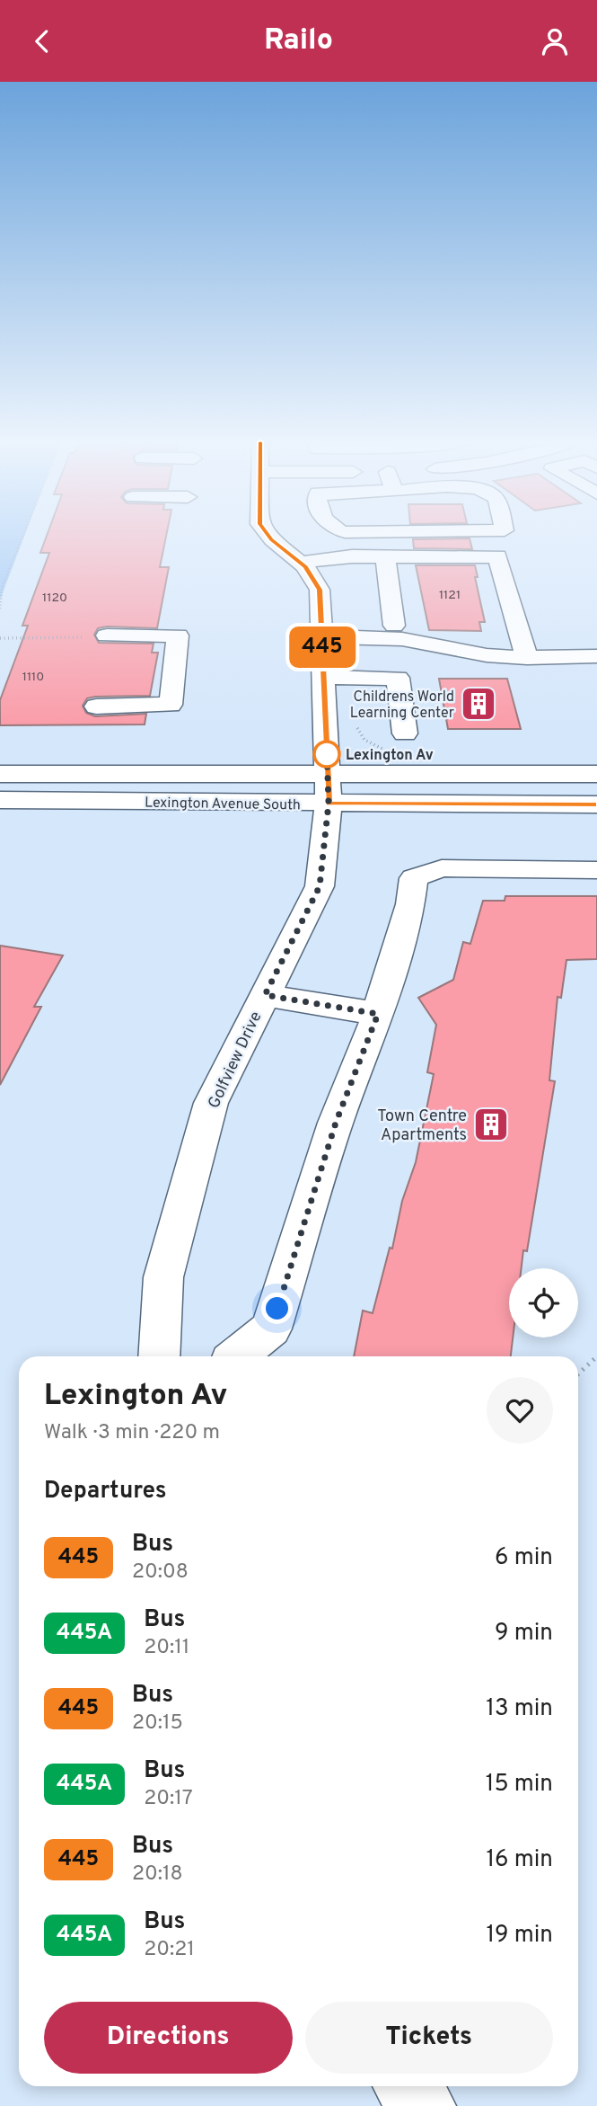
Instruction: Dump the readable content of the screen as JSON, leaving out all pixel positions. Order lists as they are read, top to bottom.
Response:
{
  "streets": {
    "street": ["Lexington Avenue South", "Golfview Drive"]
  },
  "crossings": [
    ["Lexington Avenue South", "Golfview Drive"]
  ],
  "places": {
    "building": ["Childrens World Learning Center", "Town Centre Apartments"],
    "other": ["Lexington Av"]
  },
  "lines": ["bus line 445"],
  "house_numbers": ["1121", "1120", "1110"],
  "page": {
    "header": "Railo",
    "on_map": "445",
    "heading": [
      ["Lexington Av", "Walk · 3 min · 220 m"],
      "Departures"
    ],
    "list": [
      {
        "mark": "445",
        "name": "Bus",
        "note": "20:08",
        "value": "6 min"
      },
      {
        "mark": "445A",
        "name": "Bus",
        "note": "20:11",
        "value": "9 min"
      },
      {
        "mark": "445",
        "name": "Bus",
        "note": "20:15",
        "value": "13 min"
      },
      {
        "mark": "445A",
        "name": "Bus",
        "note": "20:17",
        "value": "15 min"
      },
      {
        "mark": "445",
        "name": "Bus",
        "note": "20:18",
        "value": "16 min"
      },
      {
        "mark": "445A",
        "name": "Bus",
        "note": "20:21",
        "value": "19 min"
      }
    ],
    "buttons": ["Directions", "Tickets"]
  }
}
